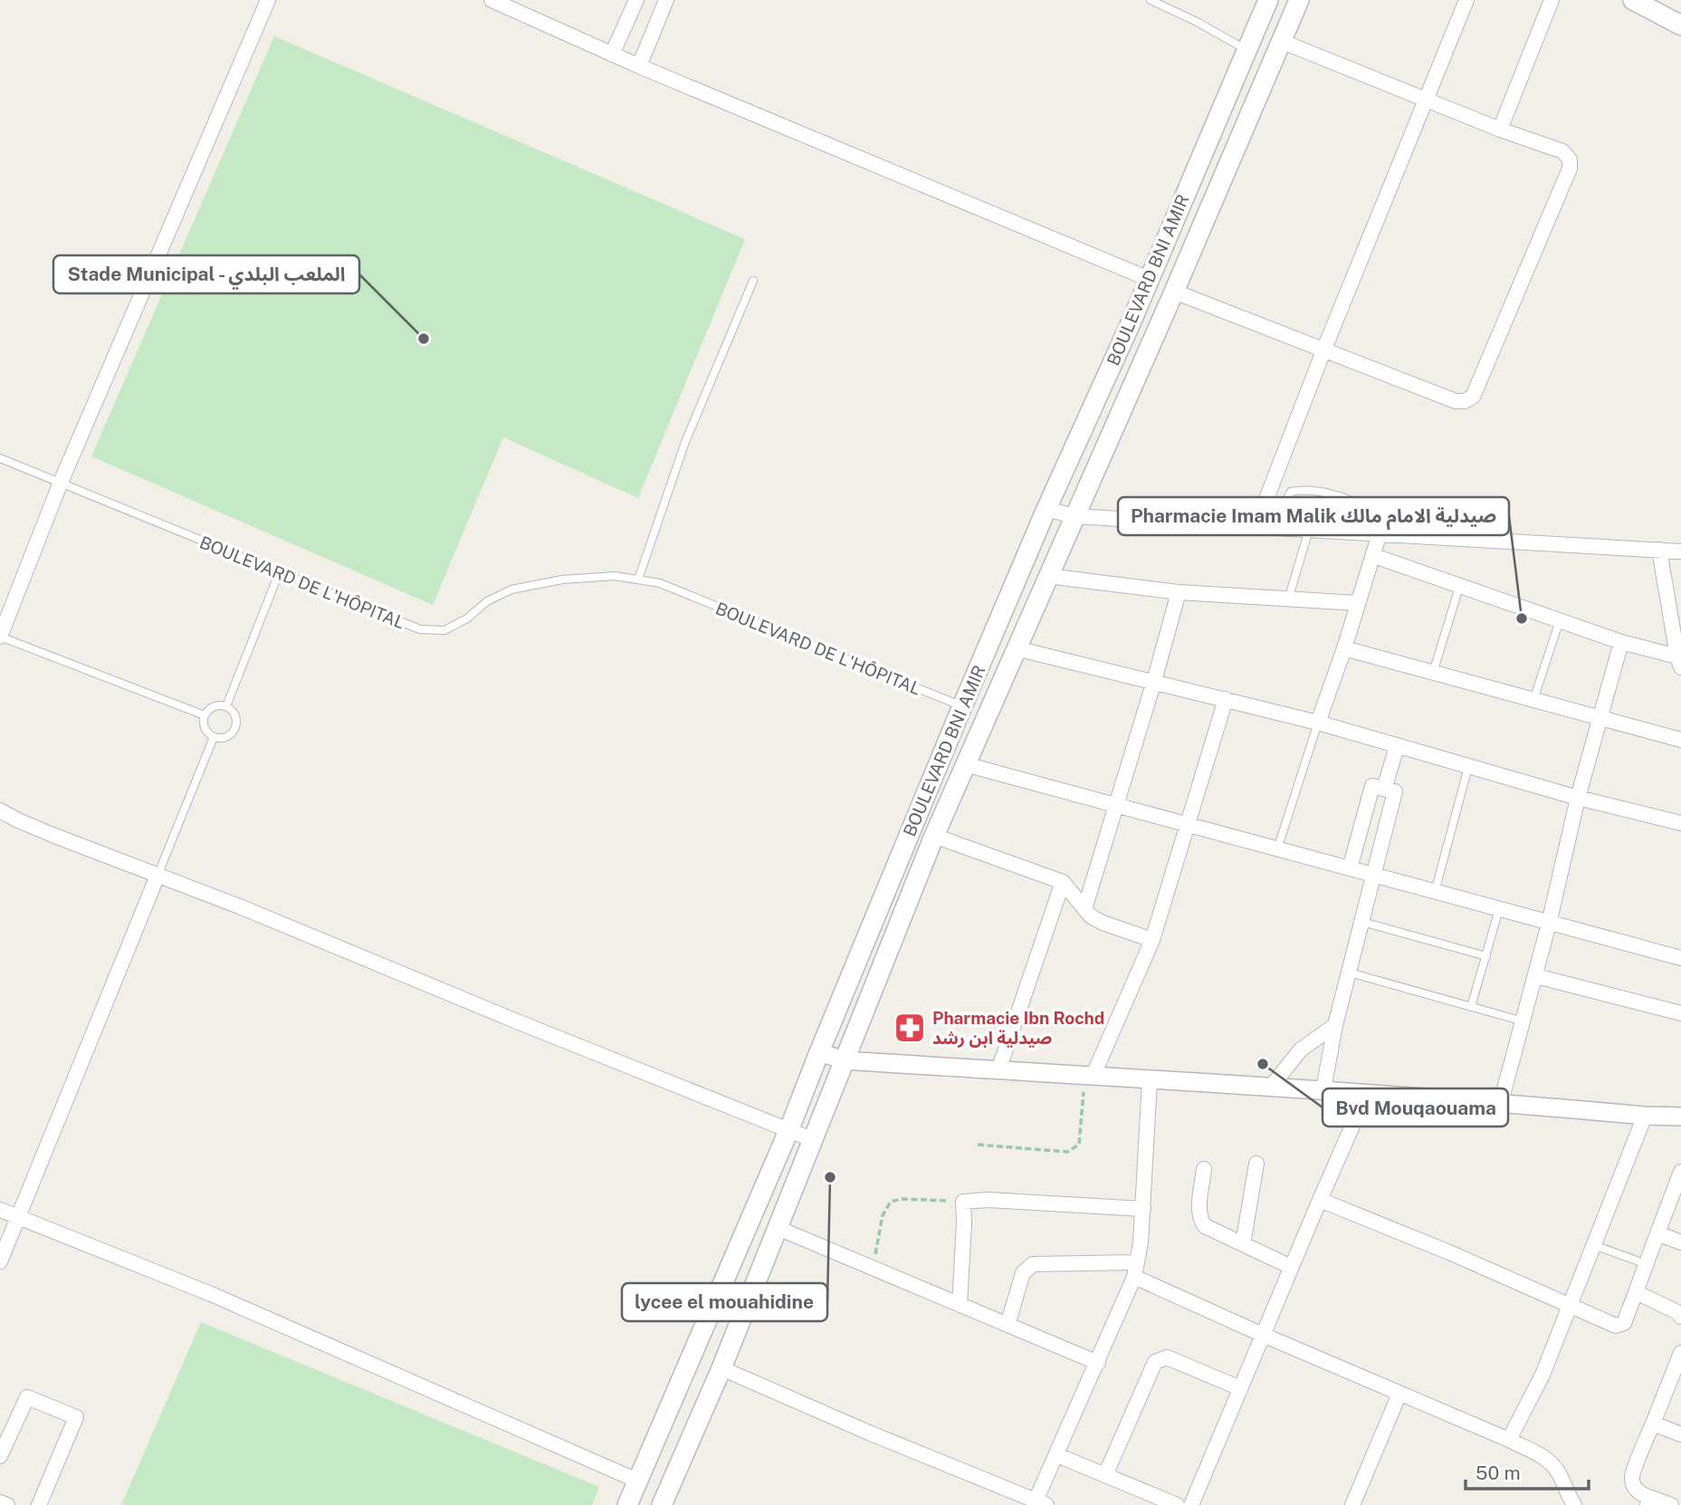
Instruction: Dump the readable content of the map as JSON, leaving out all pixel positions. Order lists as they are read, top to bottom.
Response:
{
  "streets": {
    "main road": ["BOULEVARD BNI AMIR"],
    "lane": ["BOULEVARD DE L'HÔPITAL"]
  },
  "crossings": [
    ["BOULEVARD BNI AMIR", "BOULEVARD DE L'HÔPITAL"]
  ],
  "places": {
    "other": [
      "Stade Municipal - الملعب البلدي",
      "Pharmacie Imam Malik صيدلية الامام مالك",
      "Bvd Mouqaouama",
      "lycee el mouahidine"
    ],
    "pharmacy": ["Pharmacie Ibn Rochd صيدلية ابن رشد"]
  },
  "scale_bar": "50 m"
}
